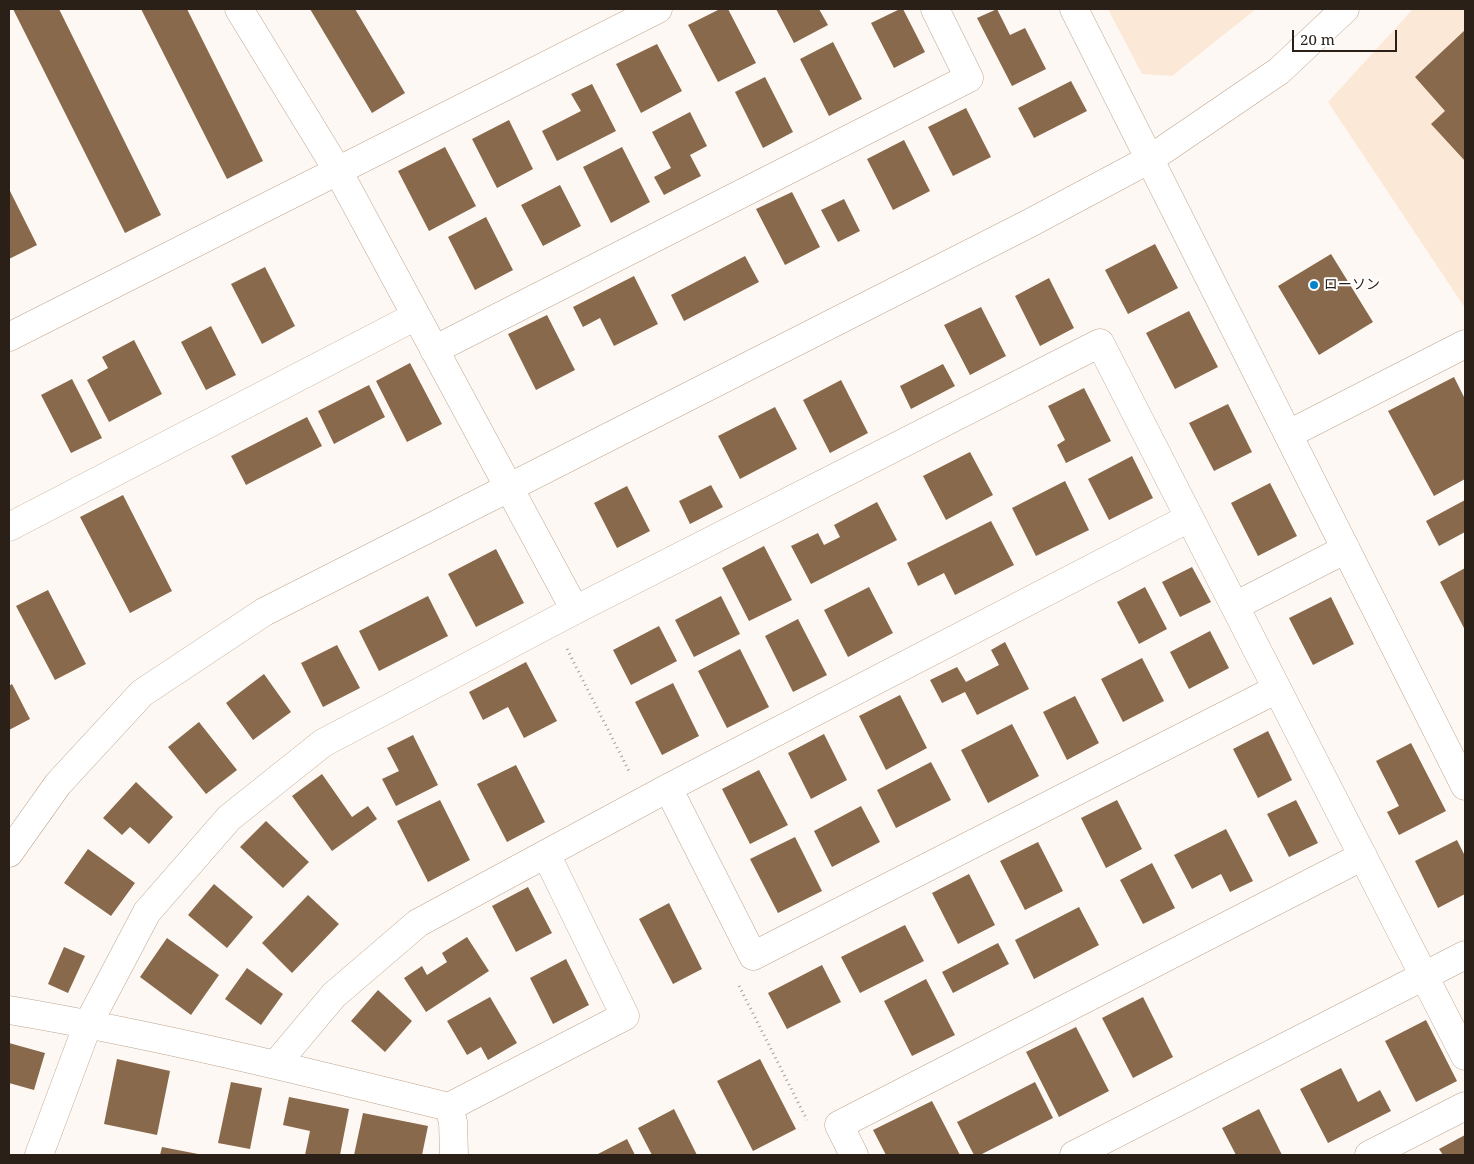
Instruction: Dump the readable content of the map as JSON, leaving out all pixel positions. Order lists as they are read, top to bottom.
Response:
{
  "places": ["ローソン"],
  "scale_bar": "20 m"
}
